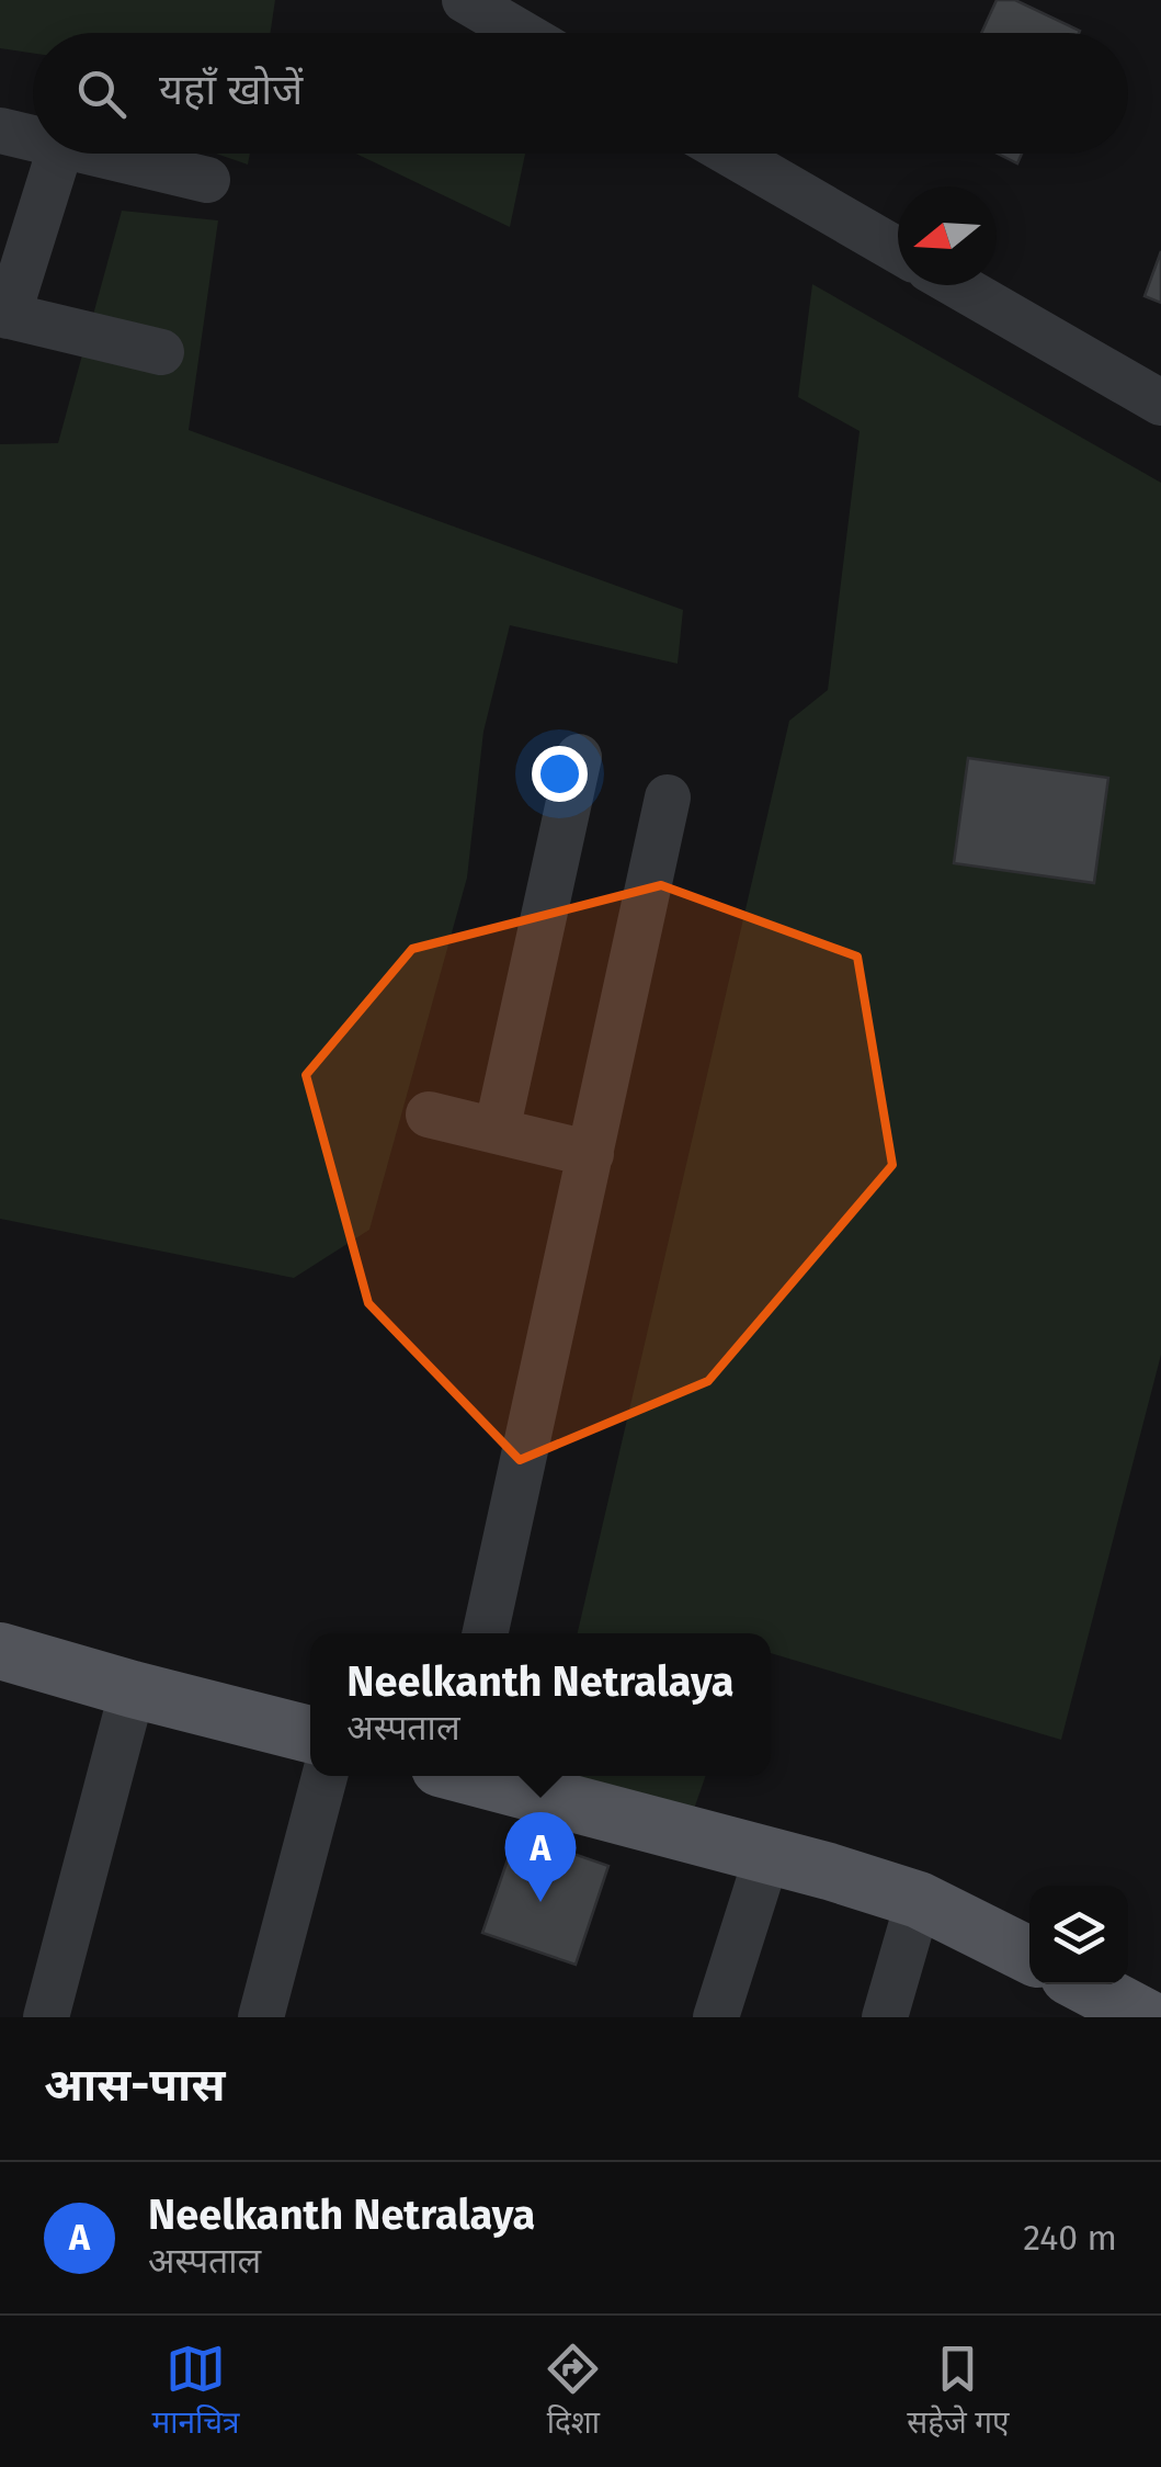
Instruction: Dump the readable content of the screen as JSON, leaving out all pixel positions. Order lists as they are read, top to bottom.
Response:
{
  "north": "left",
  "page": {
    "search": "यहाँ खोजें",
    "popup": ["Neelkanth Netralaya", "अस्पताल"],
    "pins": "A",
    "heading": "आस-पास",
    "list": [
      {
        "mark": "A",
        "name": "Neelkanth Netralaya",
        "note": "अस्पताल",
        "value": "240 m"
      }
    ],
    "nav": ["मानचित्र", "दिशा", "सहेजे गए"]
  }
}
